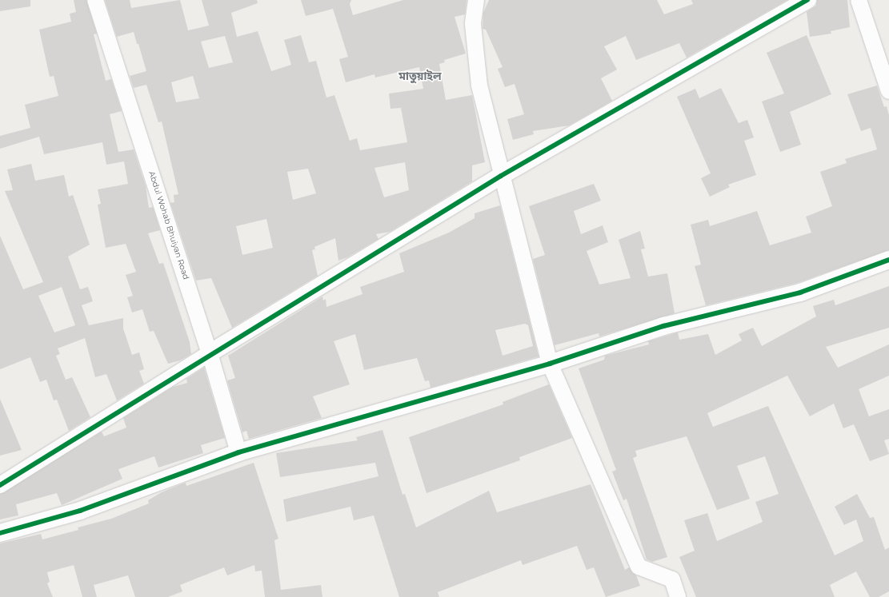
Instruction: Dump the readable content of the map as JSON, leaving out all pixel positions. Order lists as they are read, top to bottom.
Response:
{
  "streets": {
    "street": ["Abdul Wohab Bhuiyan Road"]
  },
  "districts": ["মাতুয়াইল"]
}
